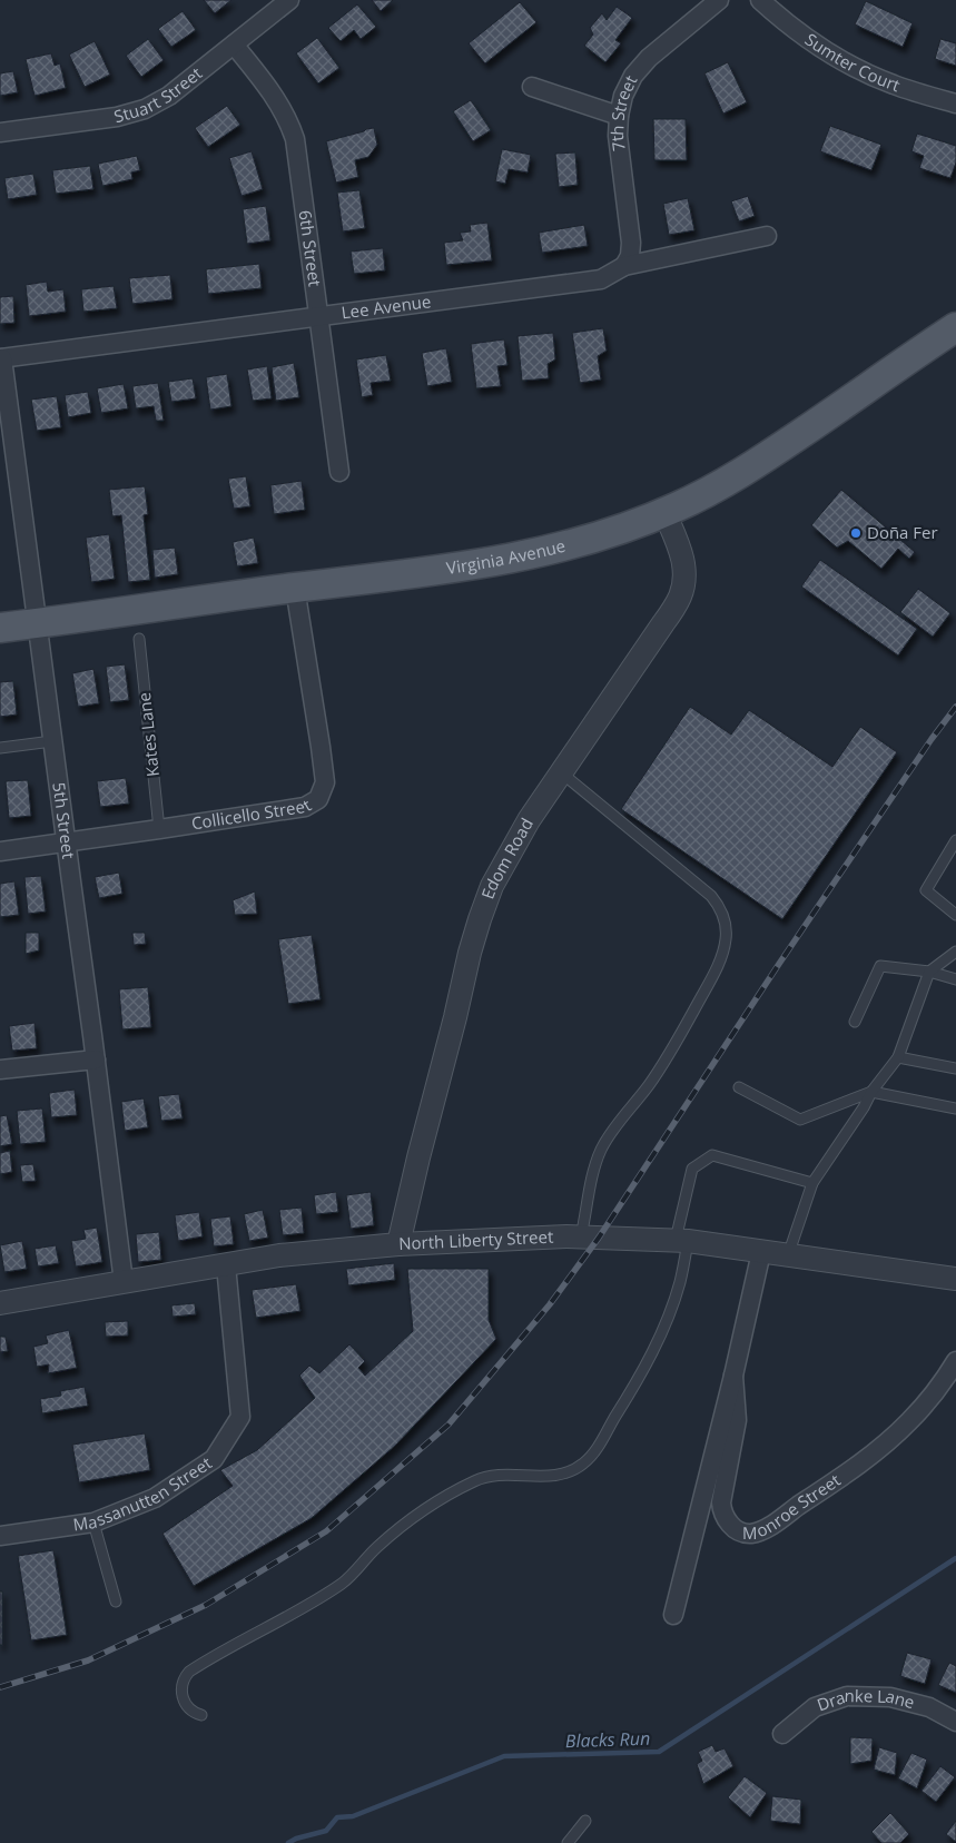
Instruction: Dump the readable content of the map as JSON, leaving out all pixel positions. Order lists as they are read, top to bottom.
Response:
{
  "streets": {
    "main road": ["Virginia Avenue"],
    "street": [
      "Sumter Court",
      "Stuart Street",
      "7th Street",
      "6th Street",
      "Lee Avenue",
      "Collicello Street",
      "5th Street",
      "Edom Road",
      "North Liberty Street",
      "Massanutten Street",
      "Monroe Street",
      "Dranke Lane"
    ],
    "lane": ["Kates Lane"]
  },
  "crossings": [
    ["Stuart Street", "6th Street"],
    ["7th Street", "Lee Avenue"],
    ["6th Street", "Lee Avenue"],
    ["Lee Avenue", "5th Street"],
    ["Virginia Avenue", "Collicello Street"],
    ["Virginia Avenue", "5th Street"],
    ["Virginia Avenue", "Edom Road"],
    ["Kates Lane", "Collicello Street"],
    ["Collicello Street", "5th Street"],
    ["5th Street", "North Liberty Street"],
    ["Edom Road", "North Liberty Street"],
    ["North Liberty Street", "Massanutten Street"],
    ["North Liberty Street", "Monroe Street"]
  ],
  "water": ["Blacks Run"],
  "places": ["Doña Fer"]
}
